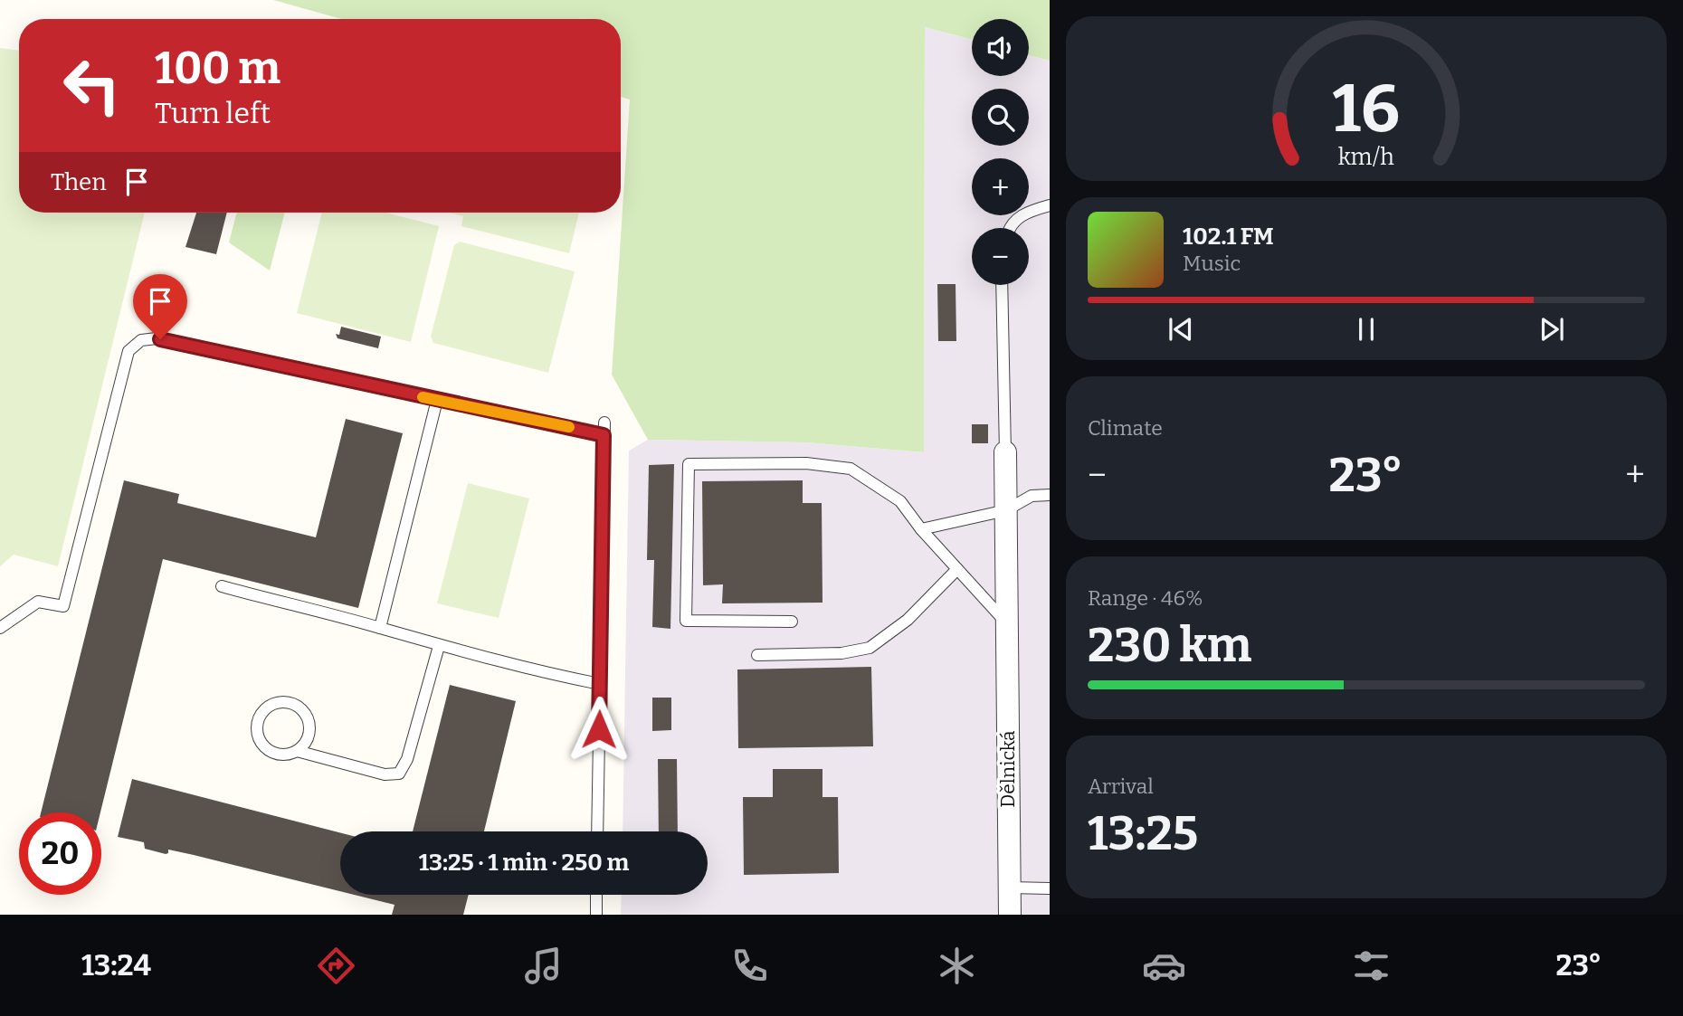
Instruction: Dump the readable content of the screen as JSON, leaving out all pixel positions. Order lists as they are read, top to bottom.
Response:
{
  "streets": {
    "street": ["Dělnická"]
  },
  "page": {
    "map_buttons": ["+", "−"],
    "turn": ["100 m", "Turn left"],
    "then": "Then",
    "song": ["102.1 FM", "Music"],
    "tile": [
      "Climate",
      ["Range · 46%", "230 km"],
      ["Arrival", "13:25"]
    ],
    "heat": ["−", "23°", "+"],
    "limit": "20",
    "trip": "13:25 · 1 min · 250 m",
    "tabs": ["13:24", "23°"],
    "gauge": ["16", "km/h"]
  }
}
